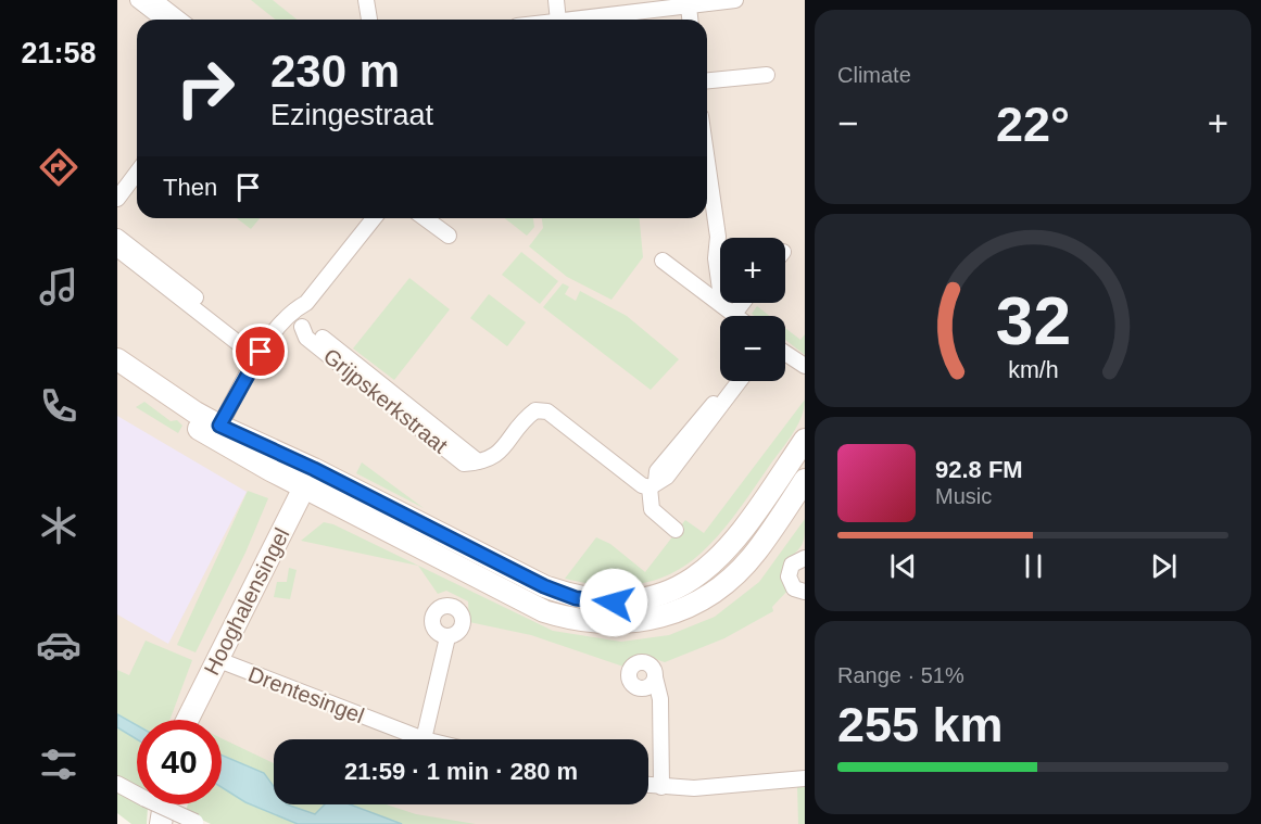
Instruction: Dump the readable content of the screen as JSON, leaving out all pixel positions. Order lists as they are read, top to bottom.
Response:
{
  "streets": {
    "street": ["Grijpskerkstraat", "Hooghalensingel", "Drentesingel"]
  },
  "crossings": [
    ["Hooghalensingel", "Drentesingel"]
  ],
  "page": {
    "tabs": "21:58",
    "tile": [
      "Climate",
      ["Range · 51%", "255 km"]
    ],
    "turn": ["230 m", "Ezingestraat"],
    "heat": ["−", "22°", "+"],
    "then": "Then",
    "map_buttons": ["+", "−"],
    "song": ["92.8 FM", "Music"],
    "limit": "40",
    "trip": "21:59 · 1 min · 280 m",
    "gauge": ["32", "km/h"]
  }
}
